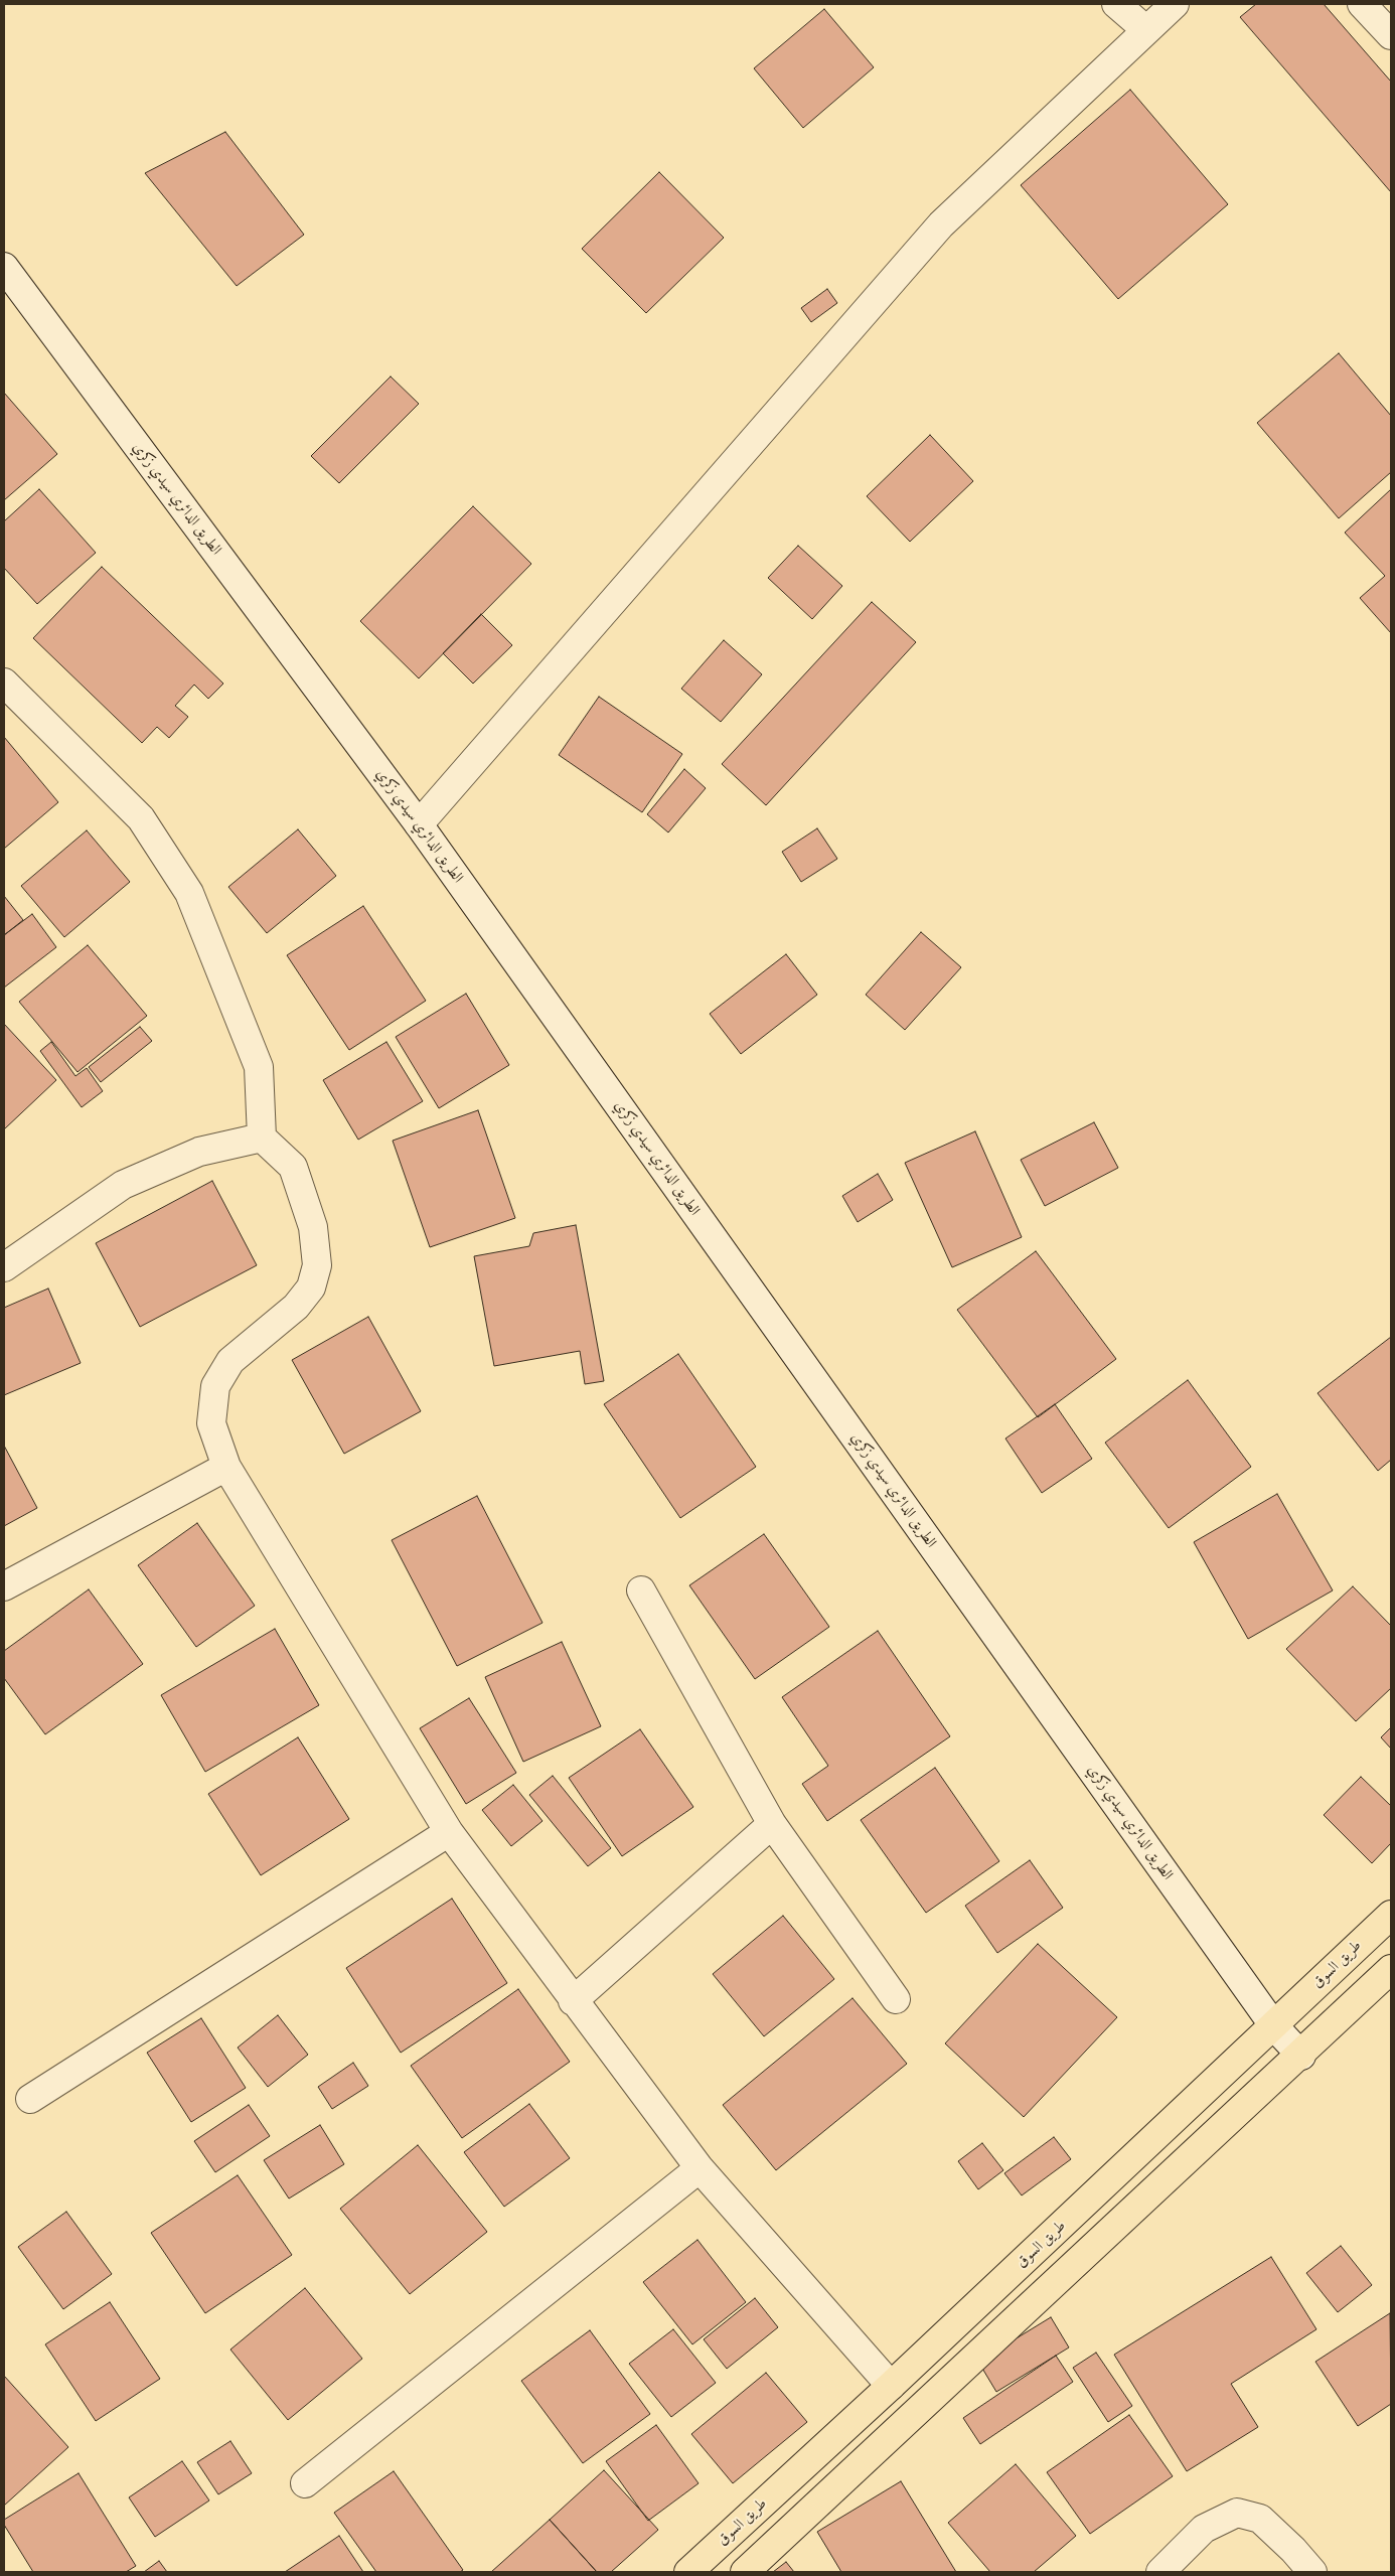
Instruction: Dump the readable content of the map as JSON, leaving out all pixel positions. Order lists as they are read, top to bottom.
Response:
{
  "streets": {
    "main road": ["طريق السوق"],
    "street": ["الطريق الدائري سيدي زكري"]
  },
  "crossings": [
    ["الطريق الدائري سيدي زكري", "طريق السوق"]
  ]
}
